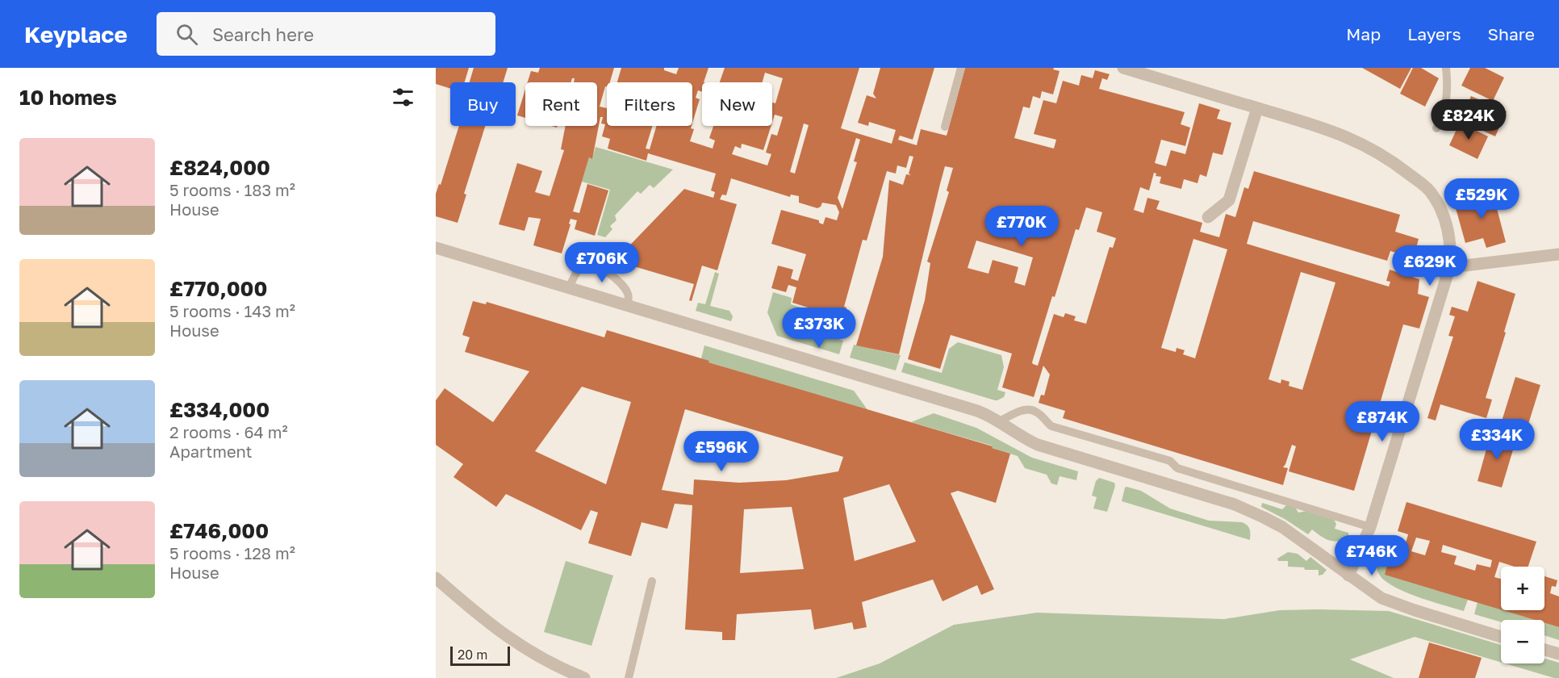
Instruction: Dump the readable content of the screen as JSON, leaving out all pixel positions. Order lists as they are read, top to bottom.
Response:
{
  "scale_bar": "20 m",
  "page": {
    "header": "Keyplace",
    "search": "Search here",
    "nav": ["Map", "Layers", "Share"],
    "heading": "10 homes",
    "chip": [
      "Buy",
      "Rent",
      "Filters",
      "New"
    ],
    "price": [
      "£824K",
      "£529K",
      "£770K",
      "£706K",
      "£629K",
      "£373K",
      "£874K",
      "£334K",
      "£596K",
      "£746K"
    ],
    "list": [
      {
        "name": "£824,000",
        "note": "5 rooms · 183 m² · House"
      },
      {
        "name": "£770,000",
        "note": "5 rooms · 143 m² · House"
      },
      {
        "name": "£334,000",
        "note": "2 rooms · 64 m² · Apartment"
      },
      {
        "name": "£746,000",
        "note": "5 rooms · 128 m² · House"
      }
    ],
    "map_buttons": ["+", "−"],
    "scale": "20 m"
  }
}
